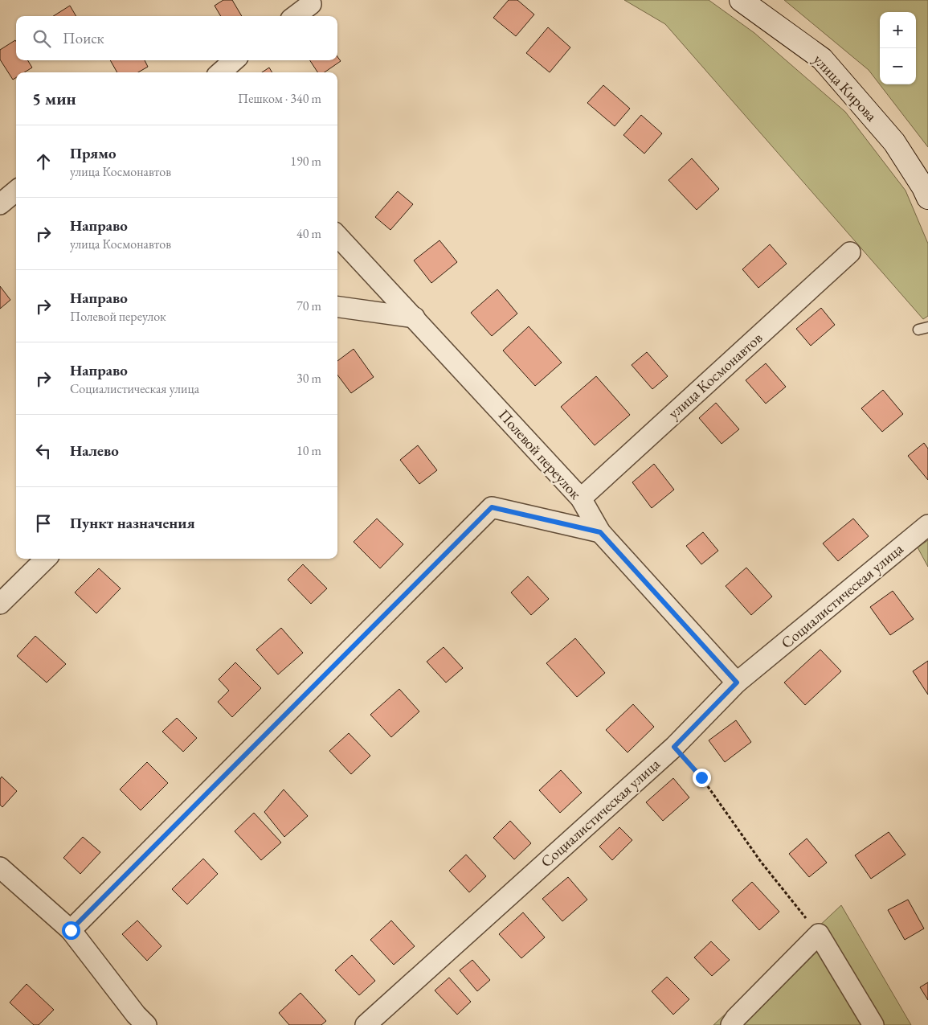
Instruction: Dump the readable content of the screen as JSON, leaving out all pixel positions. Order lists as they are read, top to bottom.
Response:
{
  "streets": {
    "main road": ["улица Кирова"],
    "street": ["улица Космонавтов", "Полевой переулок", "Социалистическая улица"]
  },
  "crossings": [
    ["улица Космонавтов", "Полевой переулок"],
    ["Полевой переулок", "Социалистическая улица"]
  ],
  "page": {
    "map_buttons": ["+", "−"],
    "search": "Поиск",
    "heading": ["5 мин", "Пешком · 340 m"],
    "list": [
      ["Прямо", "улица Космонавтов", "190 m"],
      ["Направо", "улица Космонавтов", "40 m"],
      ["Направо", "Полевой переулок", "70 m"],
      ["Направо", "Социалистическая улица", "30 m"],
      ["Налево", "10 m"],
      "Пункт назначения"
    ]
  }
}
